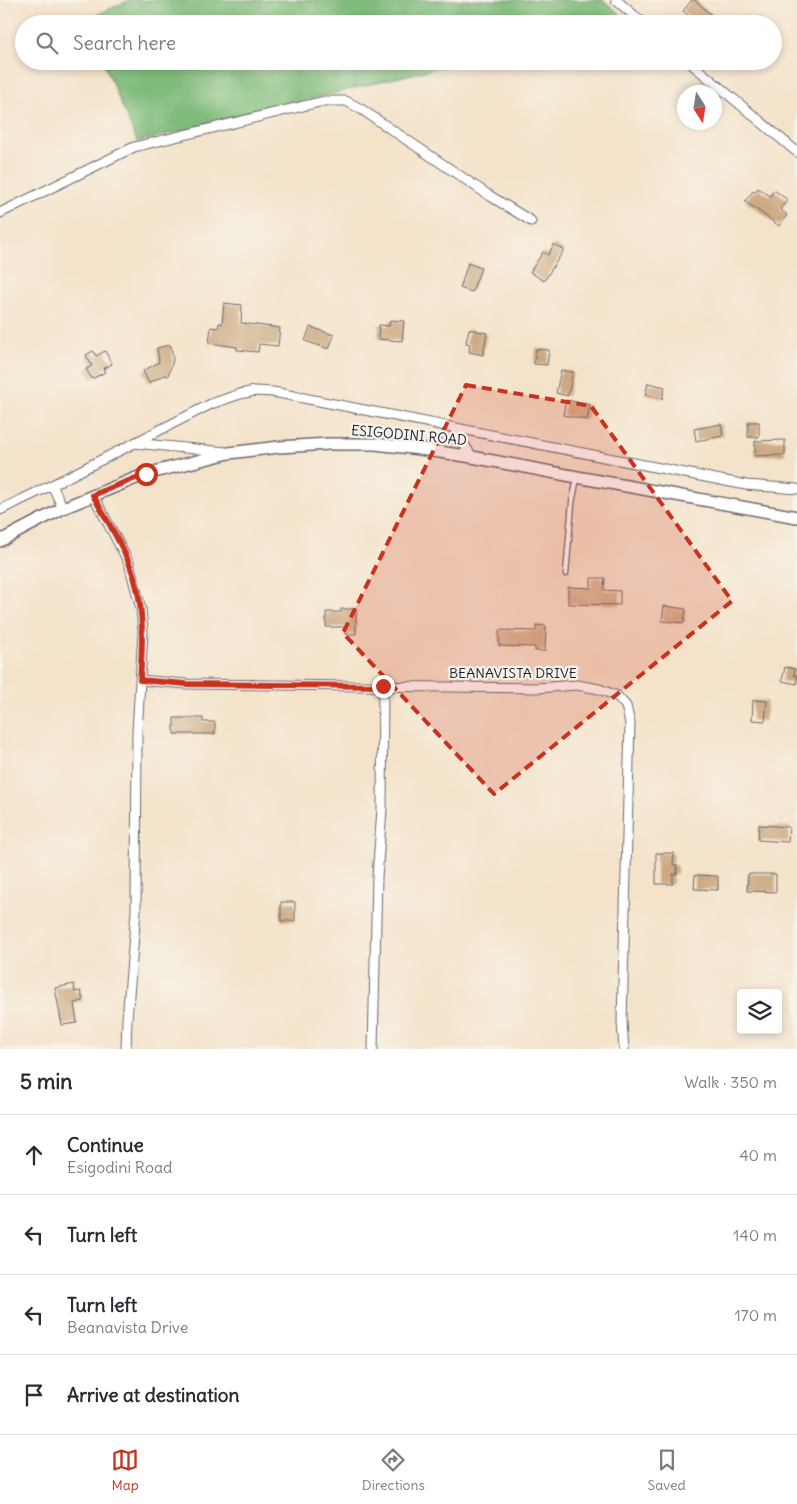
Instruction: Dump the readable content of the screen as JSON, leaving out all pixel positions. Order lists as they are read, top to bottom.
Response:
{
  "streets": {
    "main road": ["ESIGODINI ROAD"],
    "street": ["BEANAVISTA DRIVE"]
  },
  "north": "bottom",
  "page": {
    "search": "Search here",
    "heading": ["5 min", "Walk · 350 m"],
    "list": [
      ["Continue", "Esigodini Road", "40 m"],
      ["Turn left", "140 m"],
      ["Turn left", "Beanavista Drive", "170 m"],
      "Arrive at destination"
    ],
    "nav": ["Map", "Directions", "Saved"]
  }
}
